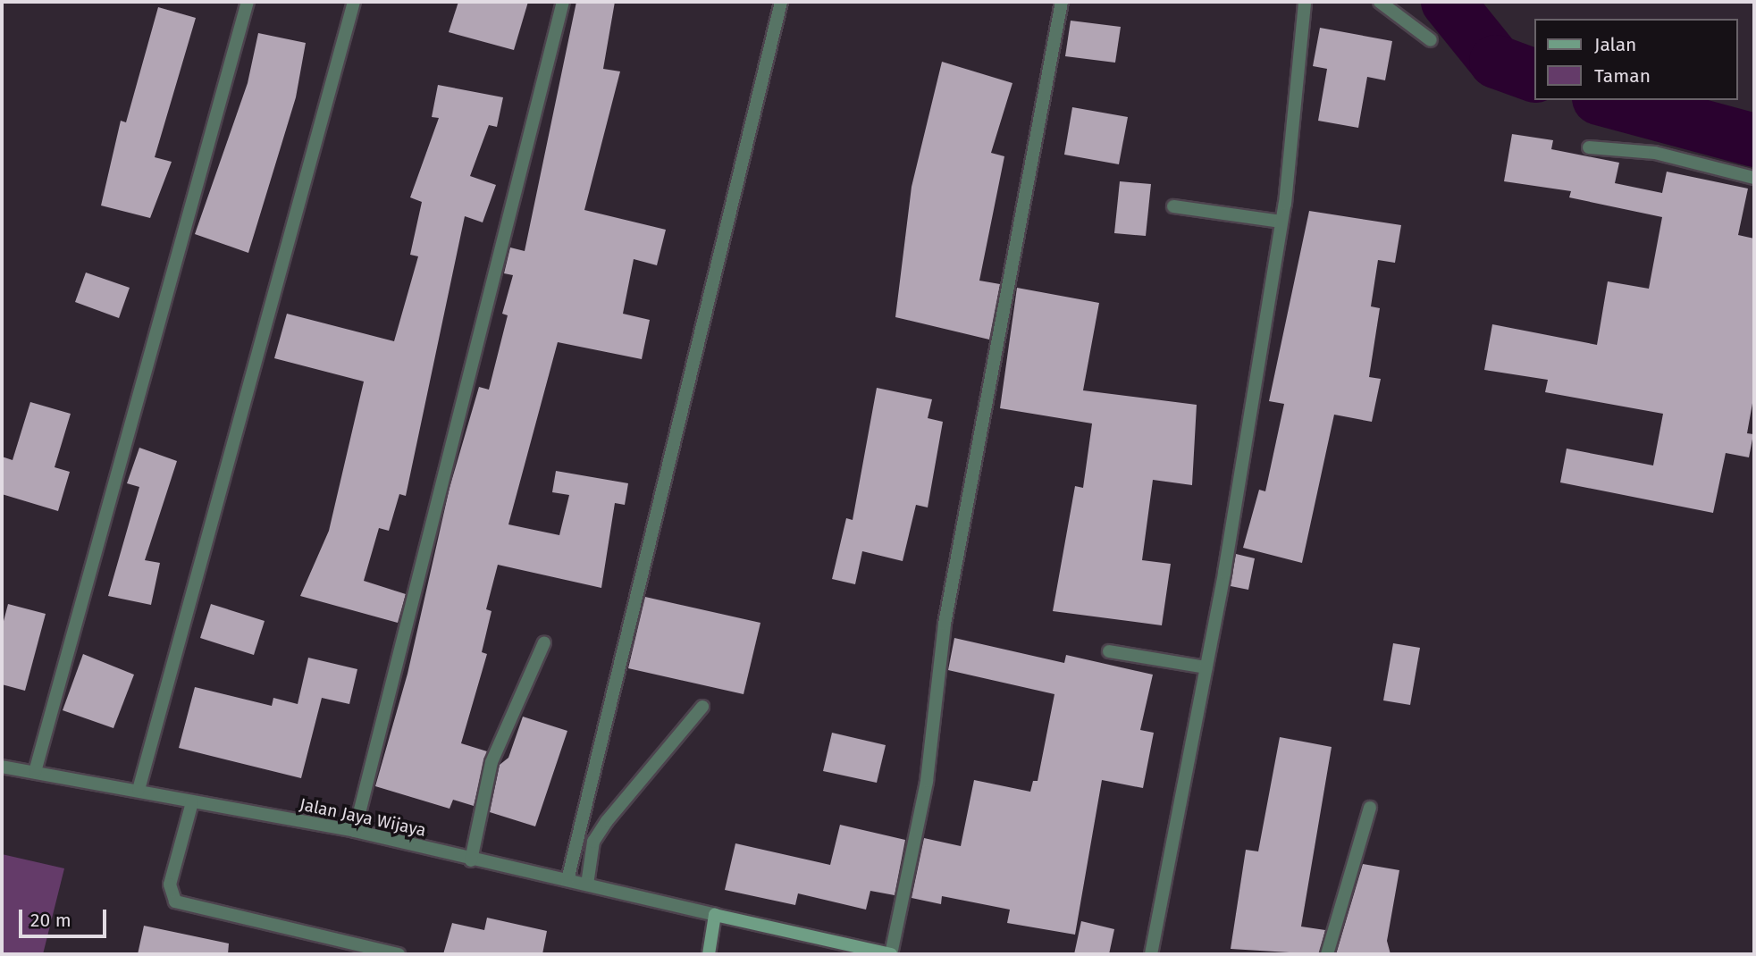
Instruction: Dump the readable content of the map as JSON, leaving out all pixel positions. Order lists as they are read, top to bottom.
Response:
{
  "streets": {
    "street": ["Jalan Jaya Wijaya"]
  },
  "legend": ["Jalan", "Taman"],
  "scale_bar": "20 m"
}
